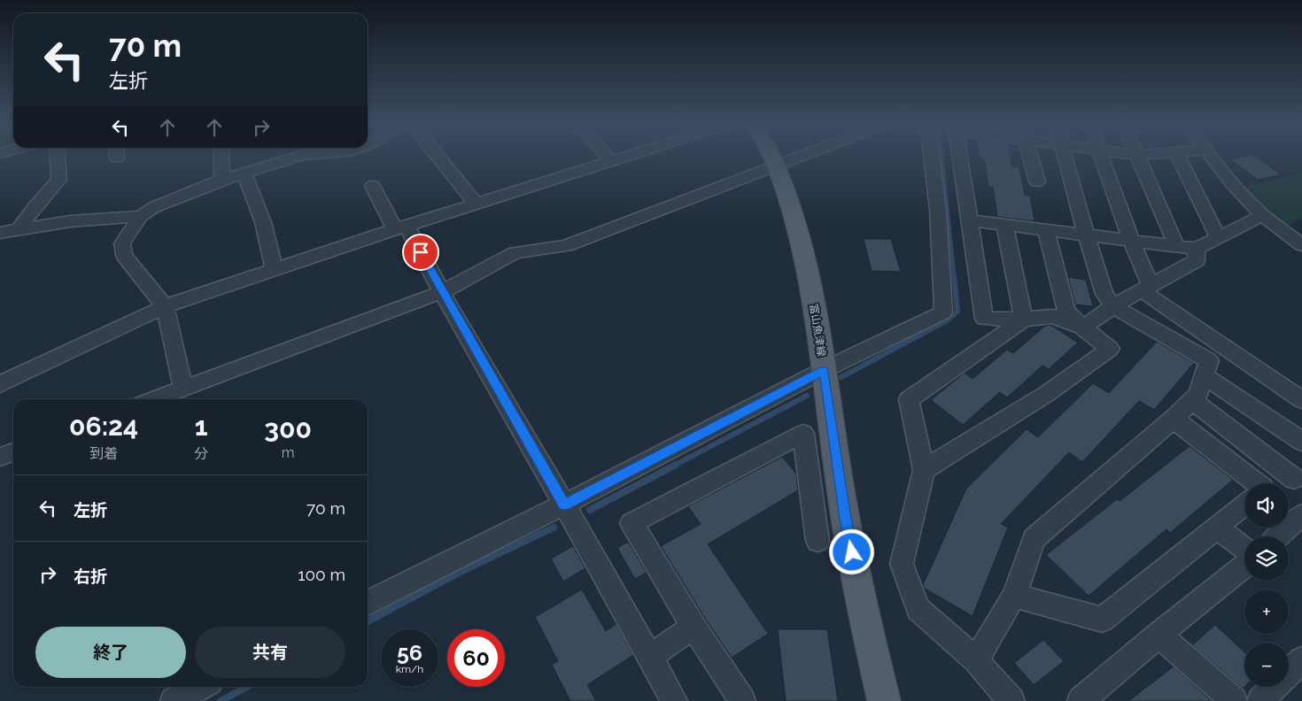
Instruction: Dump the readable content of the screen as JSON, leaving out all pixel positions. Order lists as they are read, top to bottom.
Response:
{
  "streets": {
    "main road": ["富山魚津線"]
  },
  "page": {
    "turn": ["70 m", "左折"],
    "eta": [
      "06:24",
      "到着",
      "1",
      "分",
      "300",
      "m"
    ],
    "list": [
      {
        "name": "左折",
        "value": "70 m"
      },
      {
        "name": "右折",
        "value": "100 m"
      }
    ],
    "map_buttons": ["+", "−"],
    "buttons": ["終了", "共有"],
    "speed": "56 km/h",
    "limit": "60"
  }
}
